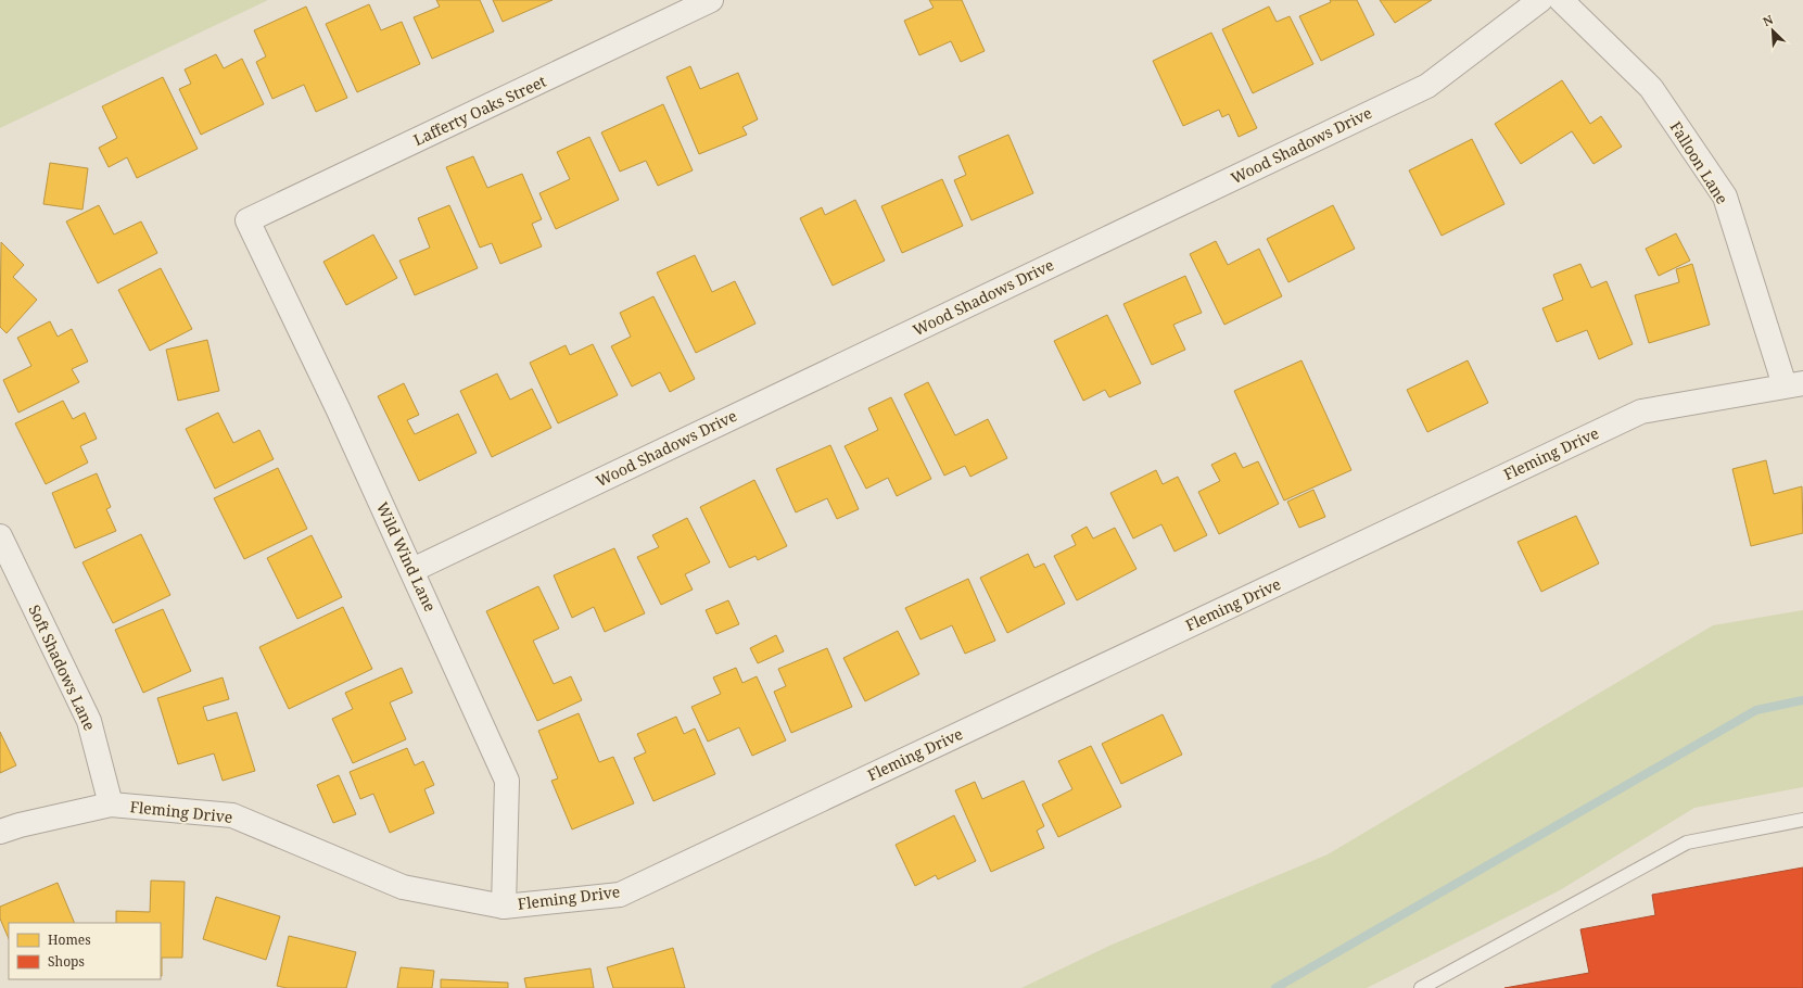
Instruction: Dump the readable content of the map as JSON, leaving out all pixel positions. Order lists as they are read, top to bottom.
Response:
{
  "streets": {
    "street": [
      "Lafferty Oaks Street",
      "Wood Shadows Drive",
      "Falloon Lane",
      "Fleming Drive",
      "Wild Wind Lane",
      "Soft Shadows Lane"
    ]
  },
  "crossings": [
    ["Lafferty Oaks Street", "Wild Wind Lane"],
    ["Wood Shadows Drive", "Wild Wind Lane"],
    ["Falloon Lane", "Fleming Drive"],
    ["Fleming Drive", "Wild Wind Lane"],
    ["Fleming Drive", "Soft Shadows Lane"]
  ],
  "legend": ["Homes", "Shops"],
  "north": "top left"
}
